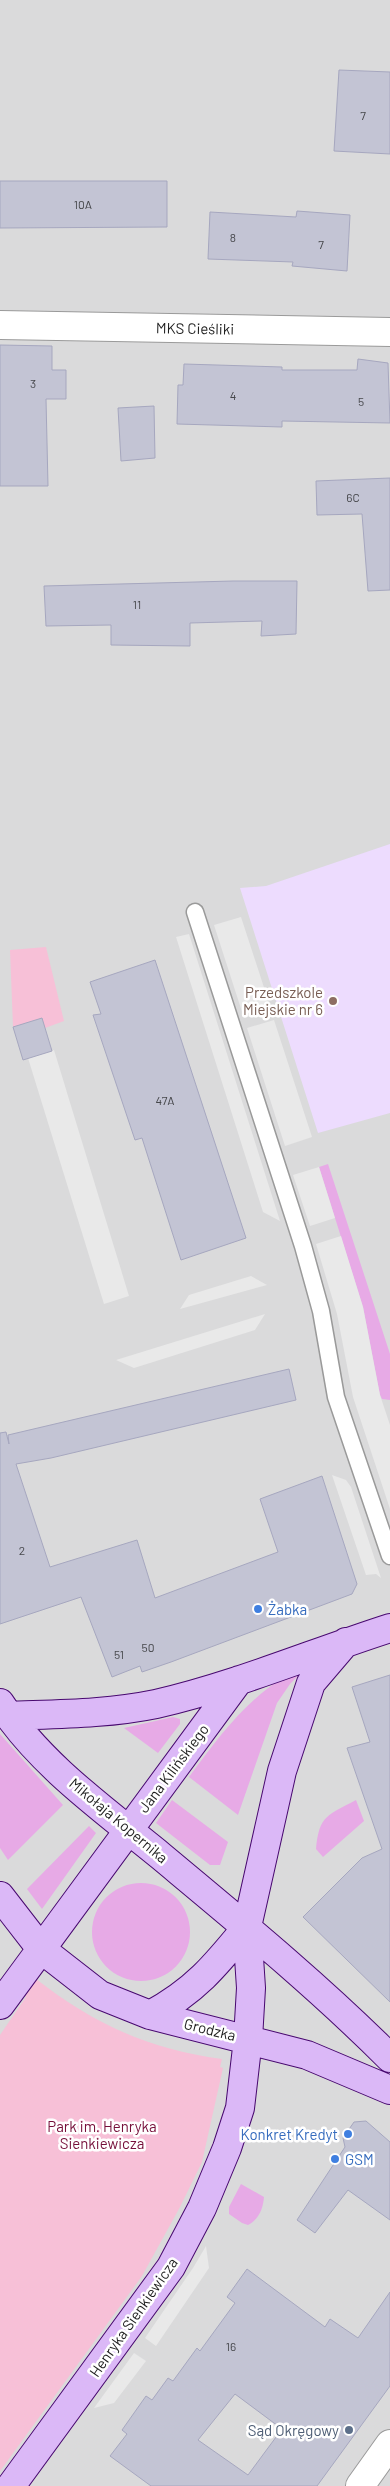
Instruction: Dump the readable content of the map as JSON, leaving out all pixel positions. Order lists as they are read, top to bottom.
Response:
{
  "streets": {
    "street": [
      "MKS Cieśliki",
      "Jana Kilińskiego",
      "Mikołaja Kopernika",
      "Grodzka",
      "Henryka Sienkiewicza"
    ]
  },
  "crossings": [
    ["Jana Kilińskiego", "Mikołaja Kopernika"],
    ["Jana Kilińskiego", "Grodzka"],
    ["Mikołaja Kopernika", "Henryka Sienkiewicza"],
    ["Grodzka", "Henryka Sienkiewicza"]
  ],
  "parks": ["Park im. Henryka Sienkiewicza"],
  "places": [
    "Przedszkole Miejskie nr 6",
    "Żabka",
    "Konkret Kredyt",
    "GSM",
    "Sąd Okręgowy"
  ],
  "house_numbers": [
    "7",
    "10A",
    "8",
    "7",
    "3",
    "4",
    "5",
    "6C",
    "11",
    "47A",
    "2",
    "50",
    "51",
    "16"
  ]
}
